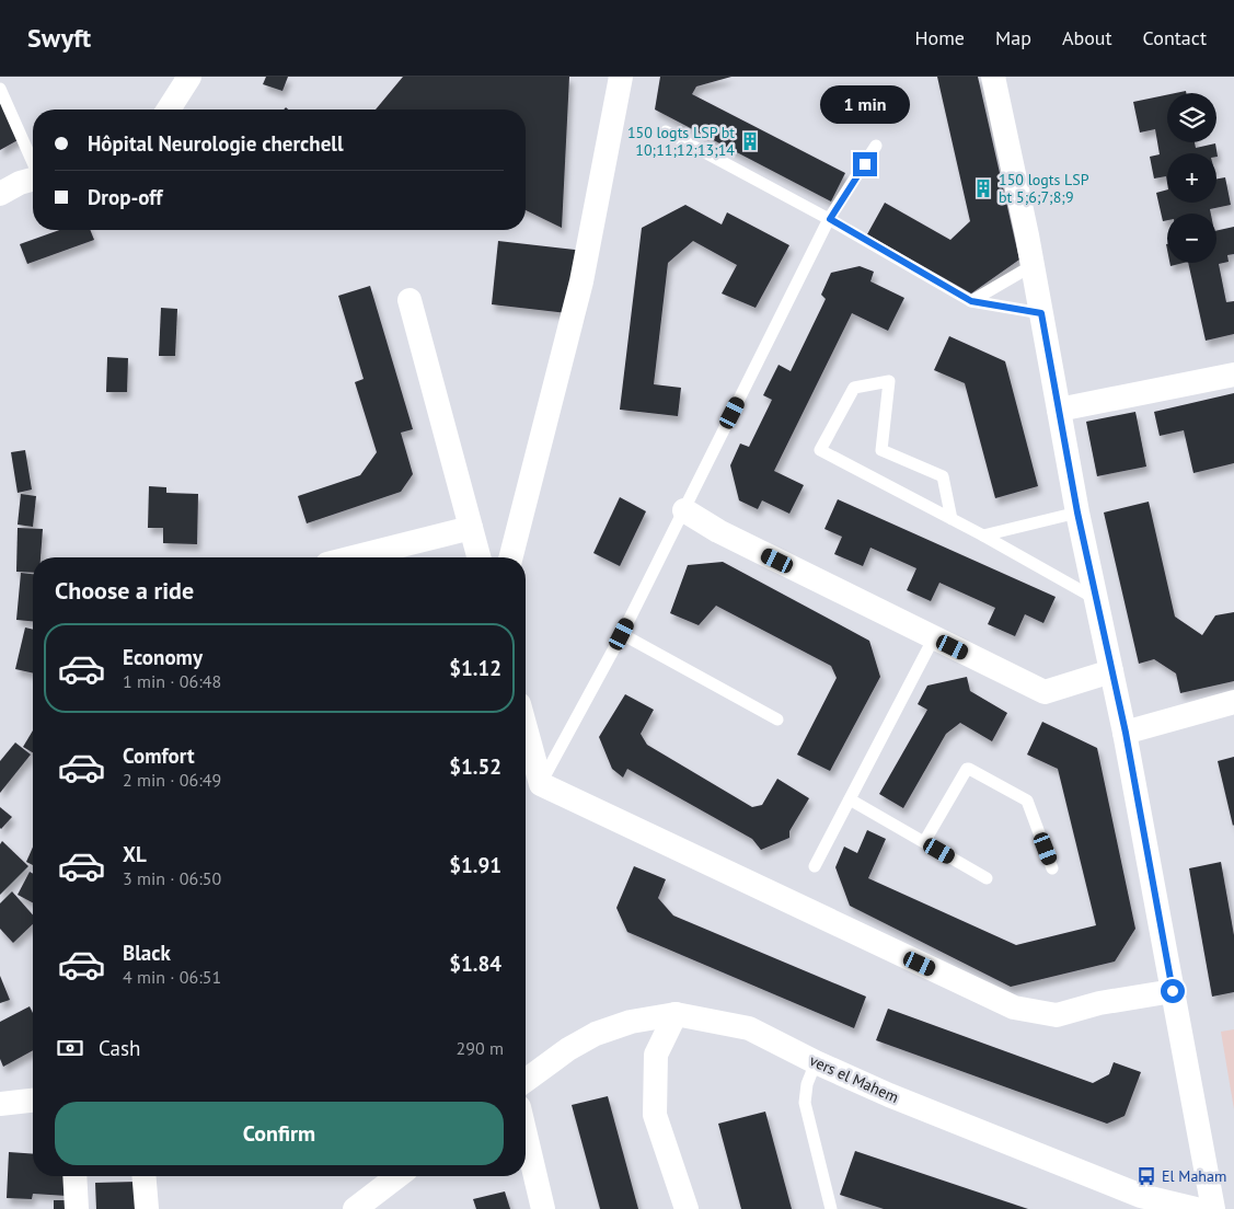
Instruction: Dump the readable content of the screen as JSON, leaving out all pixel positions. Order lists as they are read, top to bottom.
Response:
{
  "streets": {
    "street": ["vers el Mahem"]
  },
  "places": {
    "building": ["150 logts LSP bt 10;11;12;13;14", "150 logts LSP bt 5;6;7;8;9"],
    "bus stop": ["El Maham"]
  },
  "page": {
    "header": "Swyft",
    "nav": [
      "Home",
      "Map",
      "About",
      "Contact"
    ],
    "bubble": "1 min",
    "map_buttons": ["+", "−"],
    "banner": ["Hôpital Neurologie cherchell", "Drop-off"],
    "heading": "Choose a ride",
    "list": [
      {
        "name": "Economy",
        "note": "1 min · 06:48",
        "value": "$1.12"
      },
      {
        "name": "Comfort",
        "note": "2 min · 06:49",
        "value": "$1.52"
      },
      {
        "name": "XL",
        "note": "3 min · 06:50",
        "value": "$1.91"
      },
      {
        "name": "Black",
        "note": "4 min · 06:51",
        "value": "$1.84"
      }
    ],
    "pay": ["Cash", "290 m"],
    "buttons": "Confirm"
  }
}
